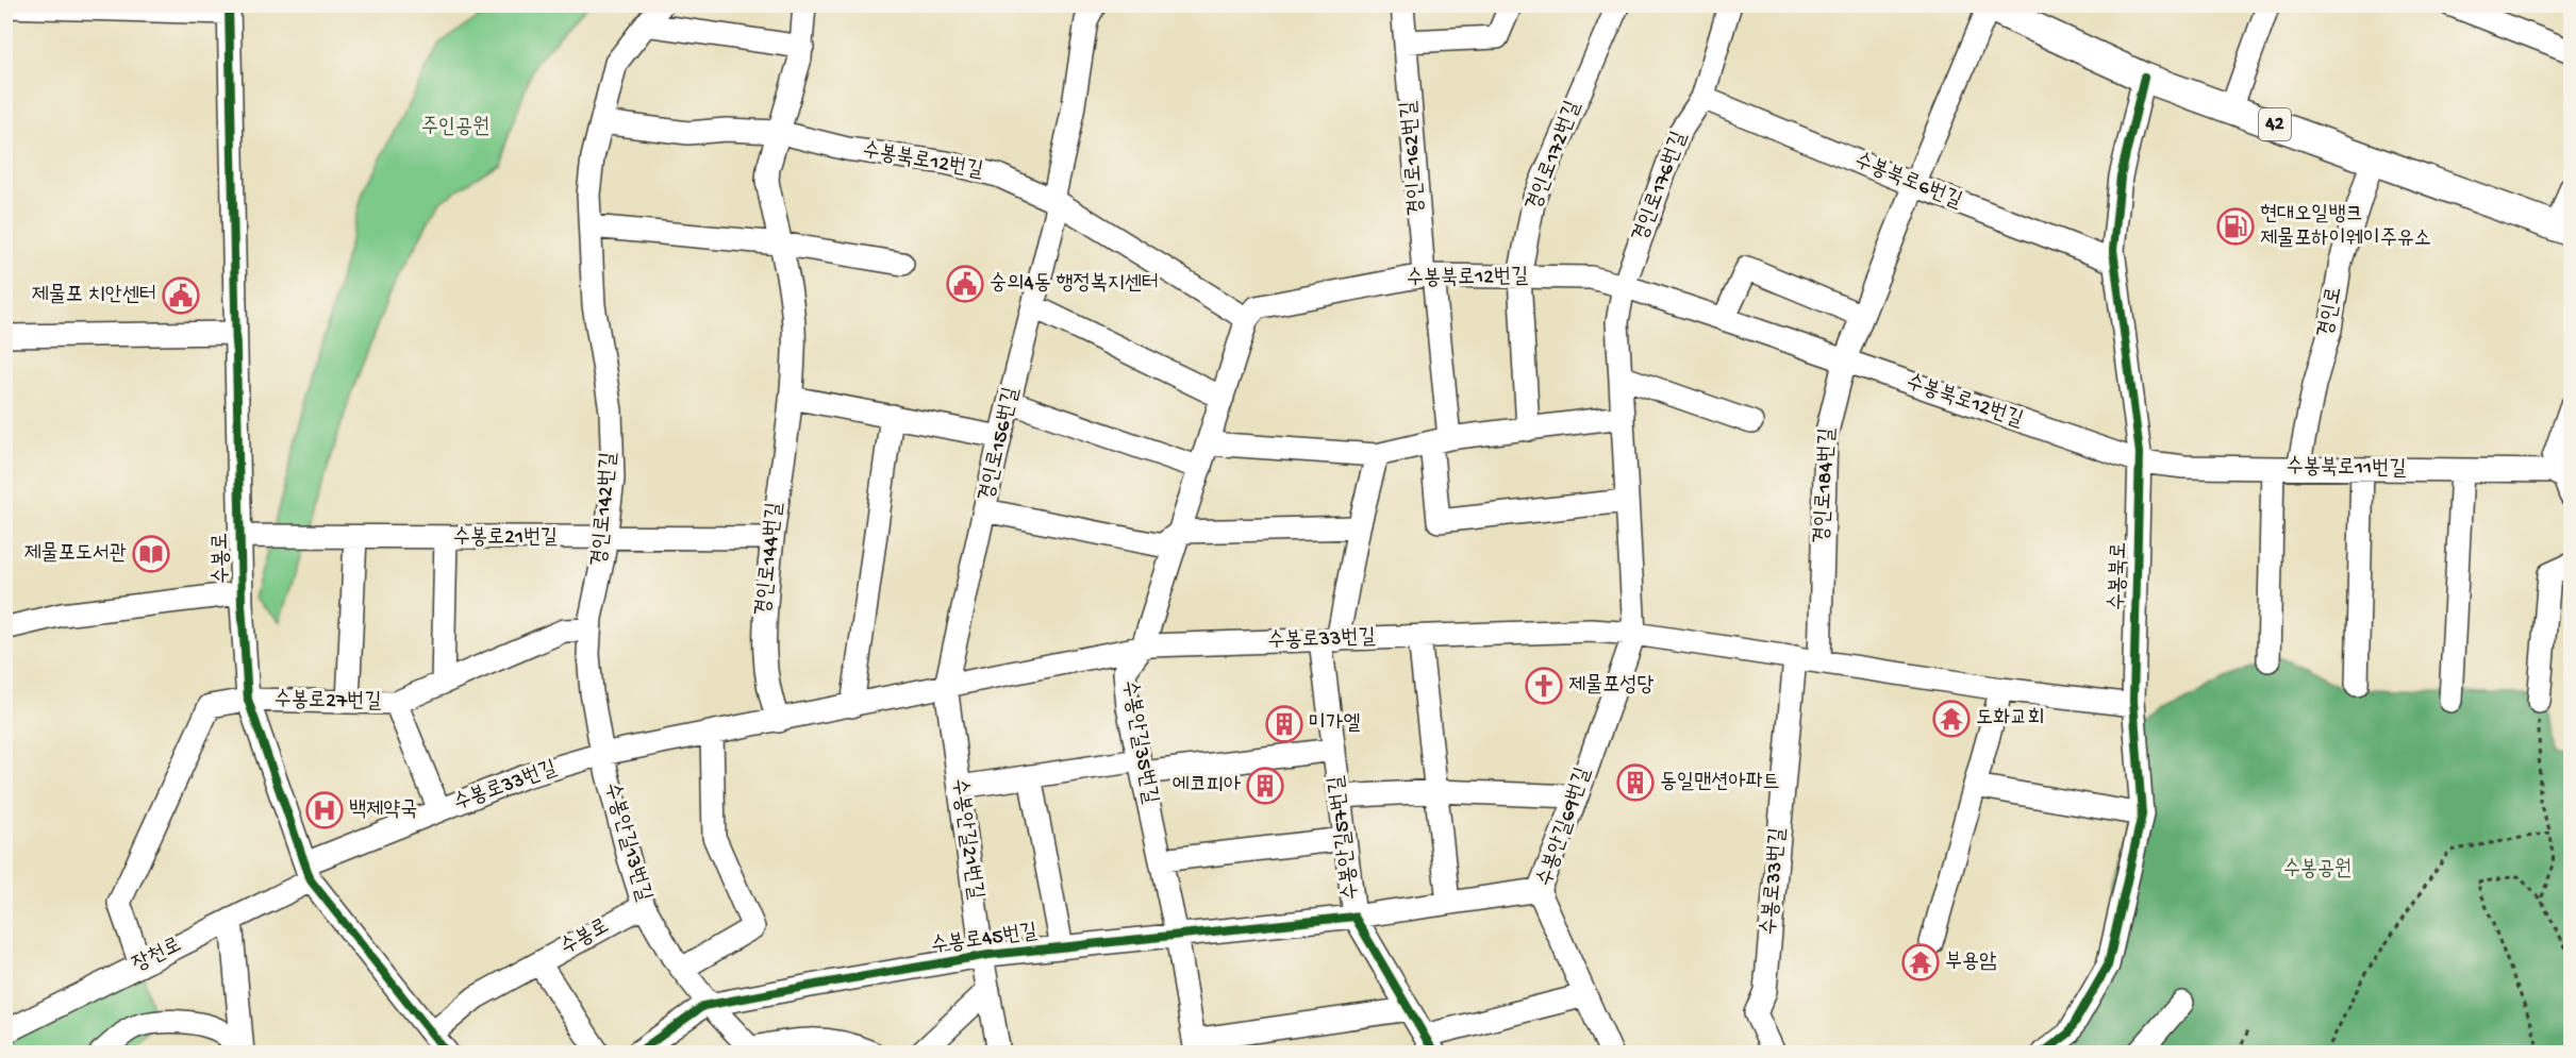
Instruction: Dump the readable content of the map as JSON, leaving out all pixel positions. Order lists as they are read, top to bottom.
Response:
{
  "streets": {
    "main road": ["42"],
    "street": [
      "경인로172번길",
      "경인로162번길",
      "수봉북로12번길",
      "수봉북로6번길",
      "경인로176번길",
      "경인로",
      "경인로156번길",
      "수봉북로11번길",
      "경인로184번길",
      "경인로142번길",
      "수봉로21번길",
      "수봉로",
      "경인로144번길",
      "수봉북로",
      "수봉로33번길",
      "수봉로27번길",
      "수봉안길35번길",
      "수봉안길69번길",
      "수봉안길57번길",
      "수봉안길21번길",
      "수봉안길13번길",
      "수봉로45번길",
      "장천로"
    ]
  },
  "crossings": [
    ["42", "경인로"],
    ["42", "경인로184번길"],
    ["42", "수봉북로"],
    ["경인로172번길", "수봉북로12번길"],
    ["경인로162번길", "수봉북로12번길"],
    ["수봉북로12번길", "경인로176번길"],
    ["수봉북로12번길", "경인로156번길"],
    ["수봉북로12번길", "수봉북로11번길"],
    ["수봉북로12번길", "경인로184번길"],
    ["수봉북로12번길", "경인로144번길"],
    ["수봉북로12번길", "수봉북로"],
    ["수봉북로12번길", "수봉안길35번길"],
    ["수봉북로6번길", "경인로176번길"],
    ["수봉북로6번길", "경인로184번길"],
    ["수봉북로6번길", "수봉북로"],
    ["경인로176번길", "수봉로33번길"],
    ["경인로176번길", "수봉안길69번길"],
    ["경인로", "수봉북로11번길"],
    ["경인로156번길", "수봉로33번길"],
    ["경인로156번길", "수봉안길21번길"],
    ["수봉북로11번길", "수봉북로"],
    ["경인로184번길", "수봉로33번길"],
    ["경인로142번길", "수봉로21번길"],
    ["경인로142번길", "수봉로33번길"],
    ["경인로142번길", "수봉로27번길"],
    ["경인로142번길", "수봉안길13번길"],
    ["수봉로21번길", "수봉로"],
    ["수봉로21번길", "경인로144번길"],
    ["수봉로", "수봉로33번길"],
    ["수봉로", "수봉로27번길"],
    ["수봉로", "수봉안길13번길"],
    ["수봉로", "장천로"],
    ["경인로144번길", "수봉로33번길"],
    ["수봉북로", "수봉로33번길"],
    ["수봉로33번길", "수봉안길35번길"],
    ["수봉로33번길", "수봉안길69번길"],
    ["수봉로33번길", "수봉안길57번길"],
    ["수봉로33번길", "수봉안길21번길"],
    ["수봉로33번길", "수봉안길13번길"],
    ["수봉로33번길", "장천로"],
    ["수봉안길35번길", "수봉로45번길"],
    ["수봉안길69번길", "수봉로45번길"],
    ["수봉안길57번길", "수봉로45번길"],
    ["수봉안길21번길", "수봉로45번길"],
    ["수봉안길13번길", "수봉로45번길"]
  ],
  "parks": ["주인공원", "수봉공원"],
  "places": {
    "fuel station": ["현대오일뱅크 제물포하이웨이주유소"],
    "public building": ["숭의4동 행정복지센터", "제물포 치안센터"],
    "library": ["제물포도서관"],
    "church": ["제물포성당"],
    "temple": ["도화교회", "부용암"],
    "building": ["미가엘", "동일맨션아파트", "에코피아"],
    "hospital": ["백제약국"]
  }
}
